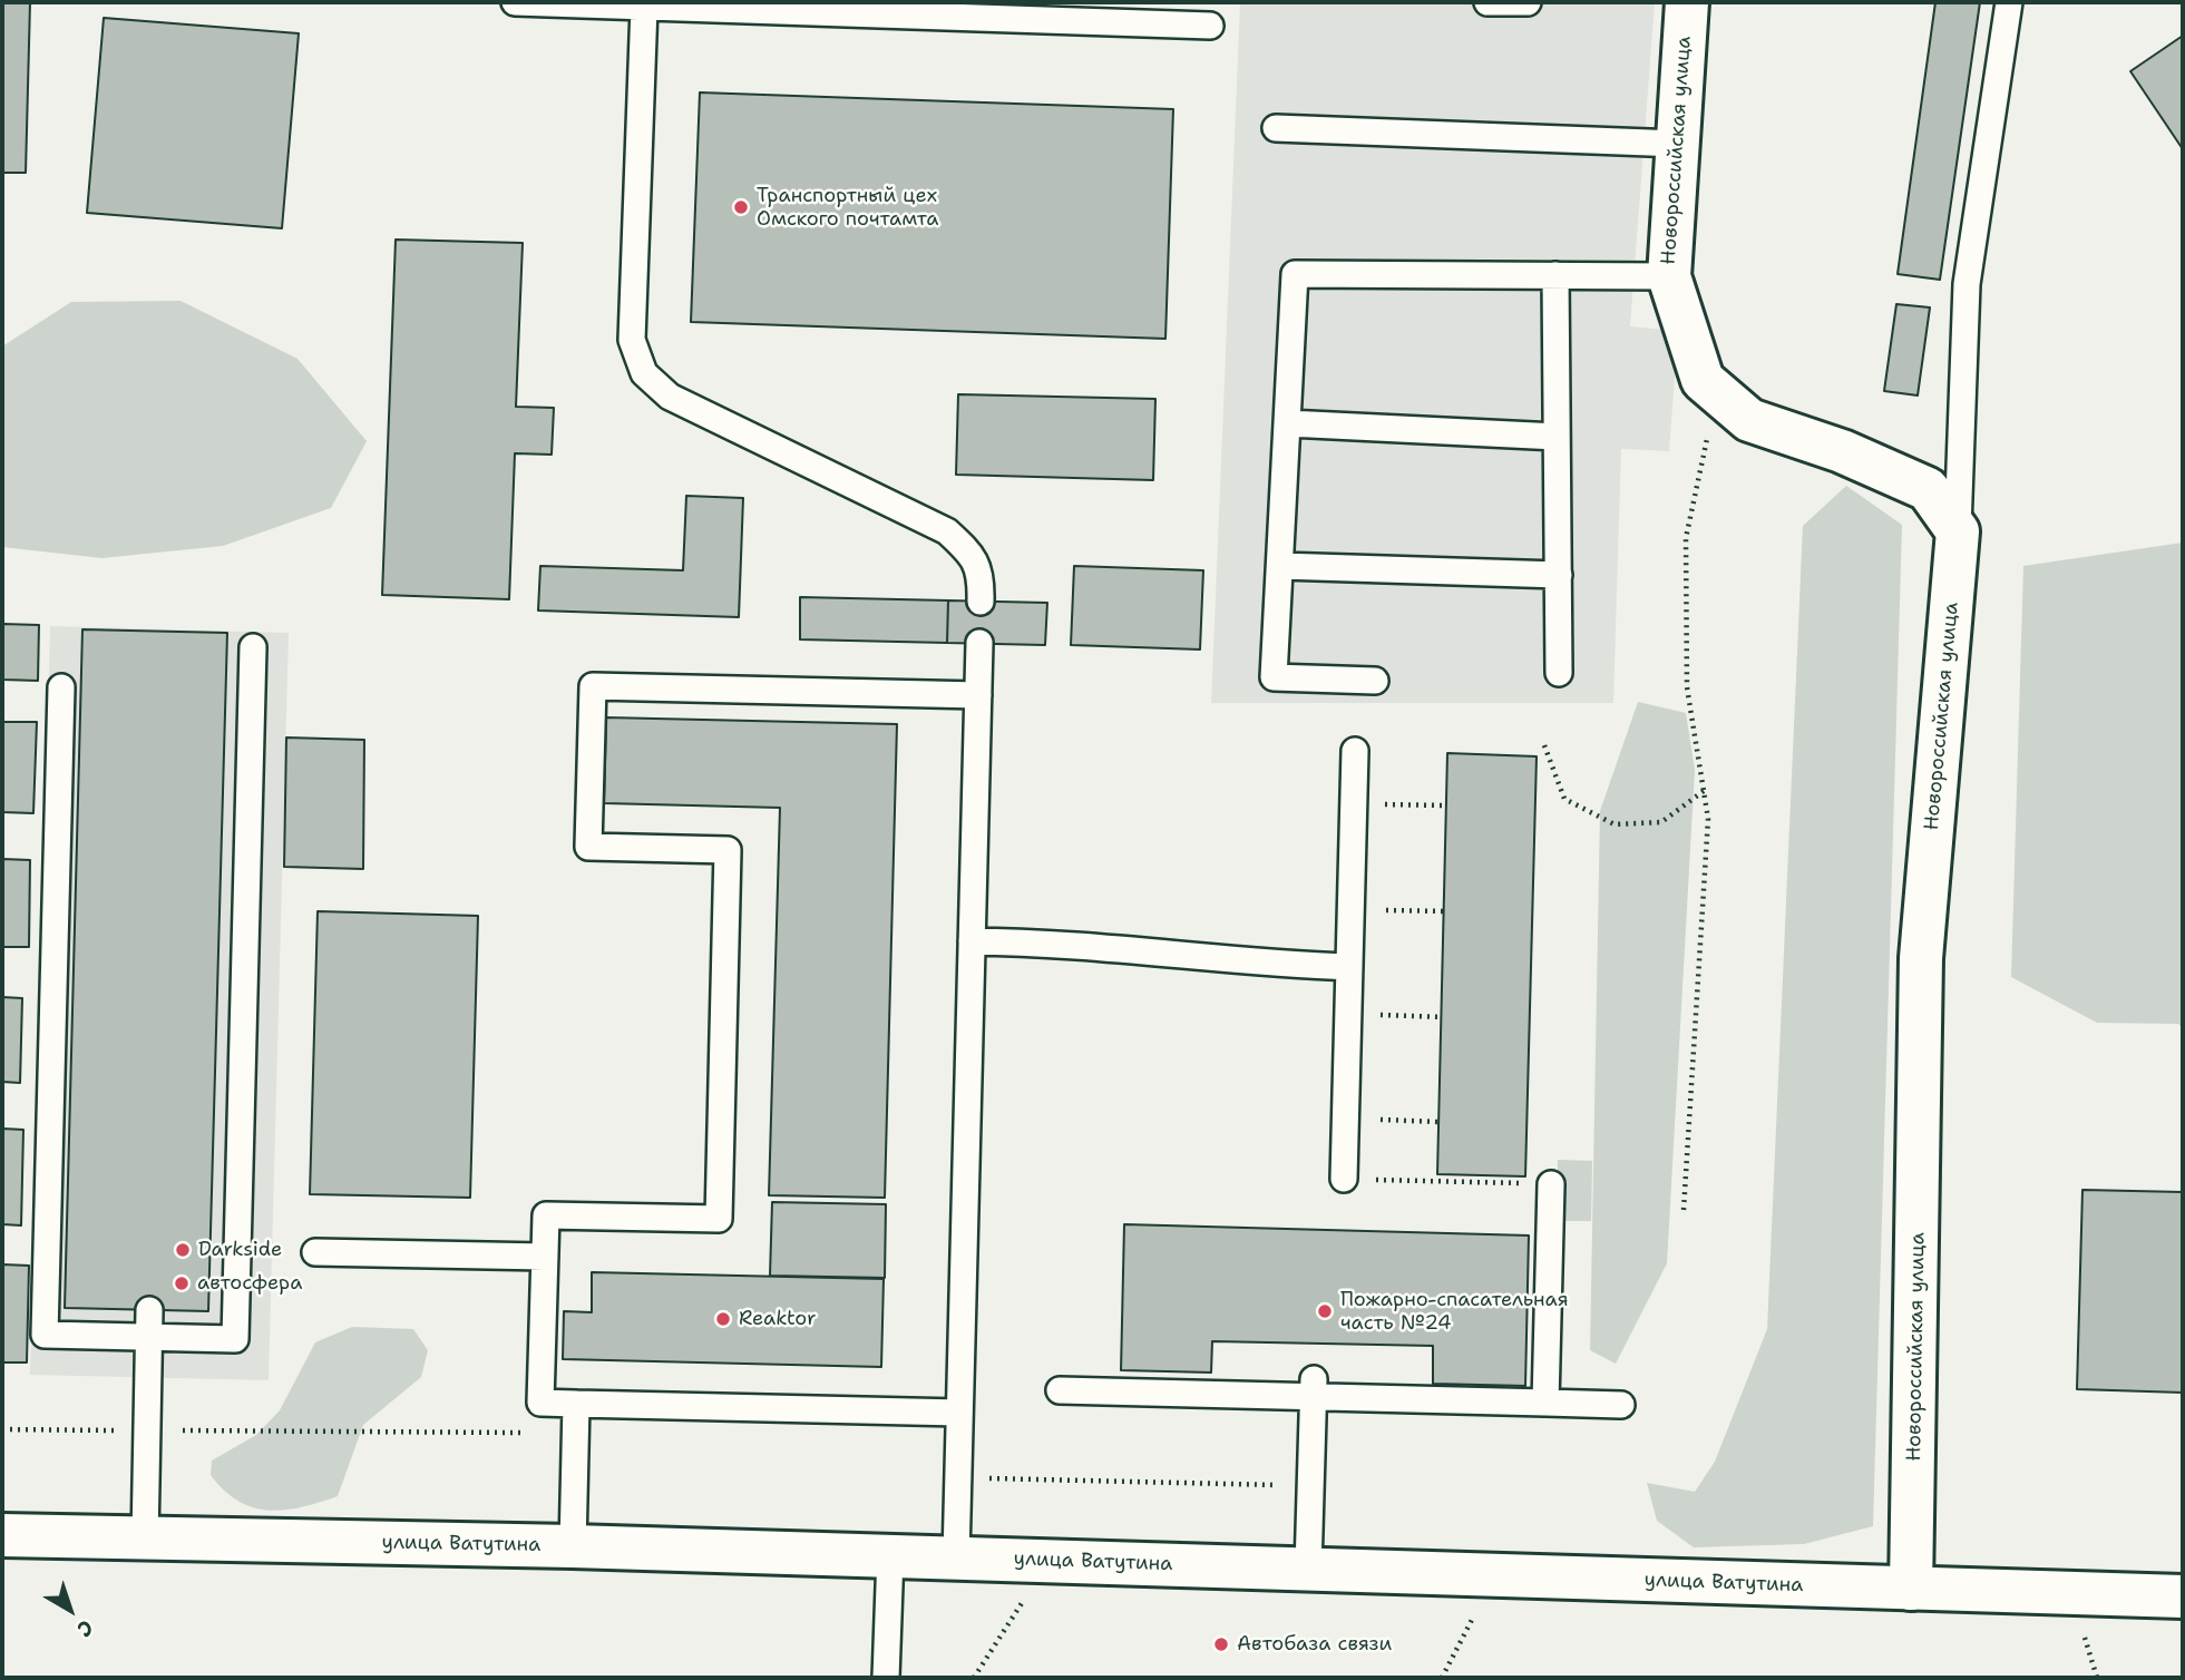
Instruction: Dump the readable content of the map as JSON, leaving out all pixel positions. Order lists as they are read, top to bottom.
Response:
{
  "streets": {
    "main road": ["Новороссийская улица", "улица Ватутина"]
  },
  "crossings": [
    ["Новороссийская улица", "улица Ватутина"]
  ],
  "places": [
    "Транспортный цех Омского почтамта",
    "Darkside",
    "автосфера",
    "Пожарно-спасательная часть №24",
    "Reaktor",
    "Автобаза связи"
  ],
  "north": "bottom right"
}
